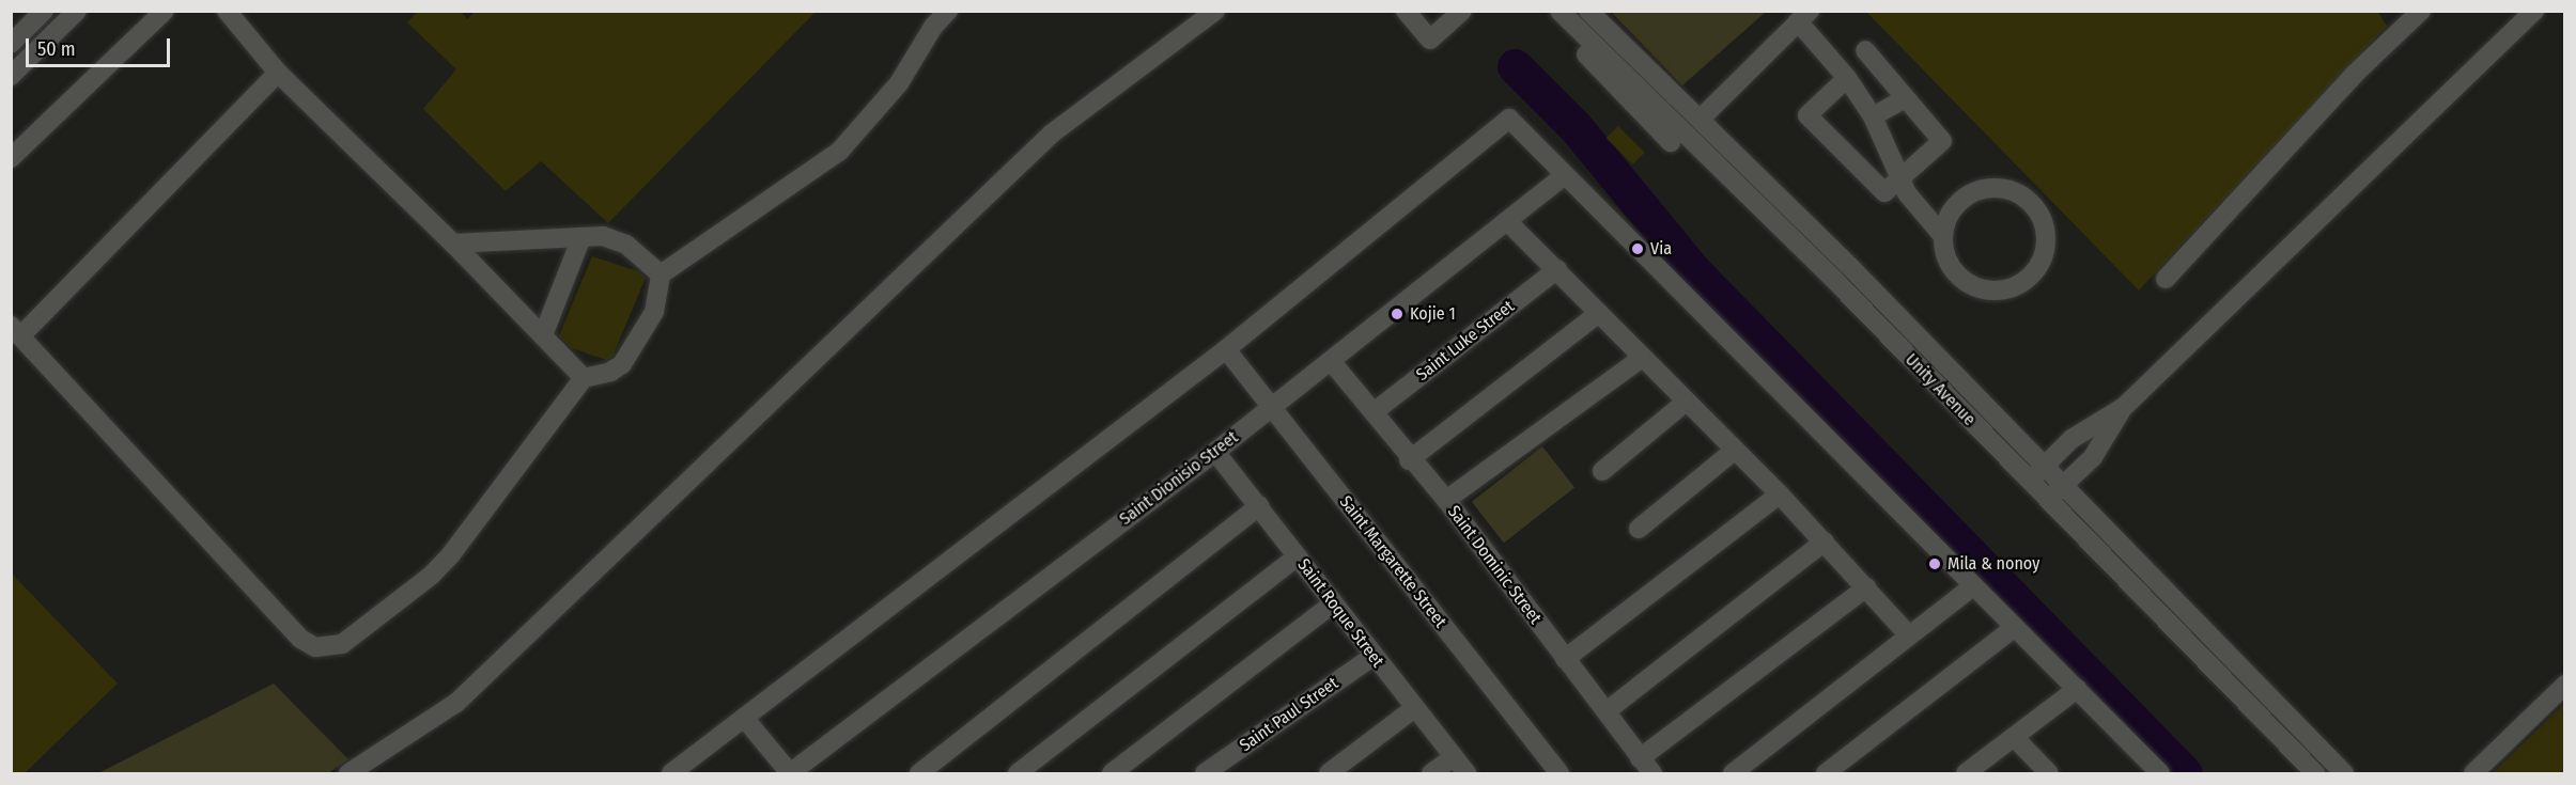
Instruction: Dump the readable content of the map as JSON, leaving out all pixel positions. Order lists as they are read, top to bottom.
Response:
{
  "streets": {
    "street": [
      "Saint Luke Street",
      "Unity Avenue",
      "Saint Dionisio Street",
      "Saint Margarette Street",
      "Saint Dominic Street",
      "Saint Roque Street",
      "Saint Paul Street"
    ]
  },
  "crossings": [
    ["Saint Luke Street", "Saint Dominic Street"],
    ["Saint Dionisio Street", "Saint Margarette Street"],
    ["Saint Dionisio Street", "Saint Dominic Street"],
    ["Saint Dionisio Street", "Saint Roque Street"],
    ["Saint Roque Street", "Saint Paul Street"]
  ],
  "places": ["Via", "Kojie 1", "Mila & nonoy"],
  "scale_bar": "50 m"
}
